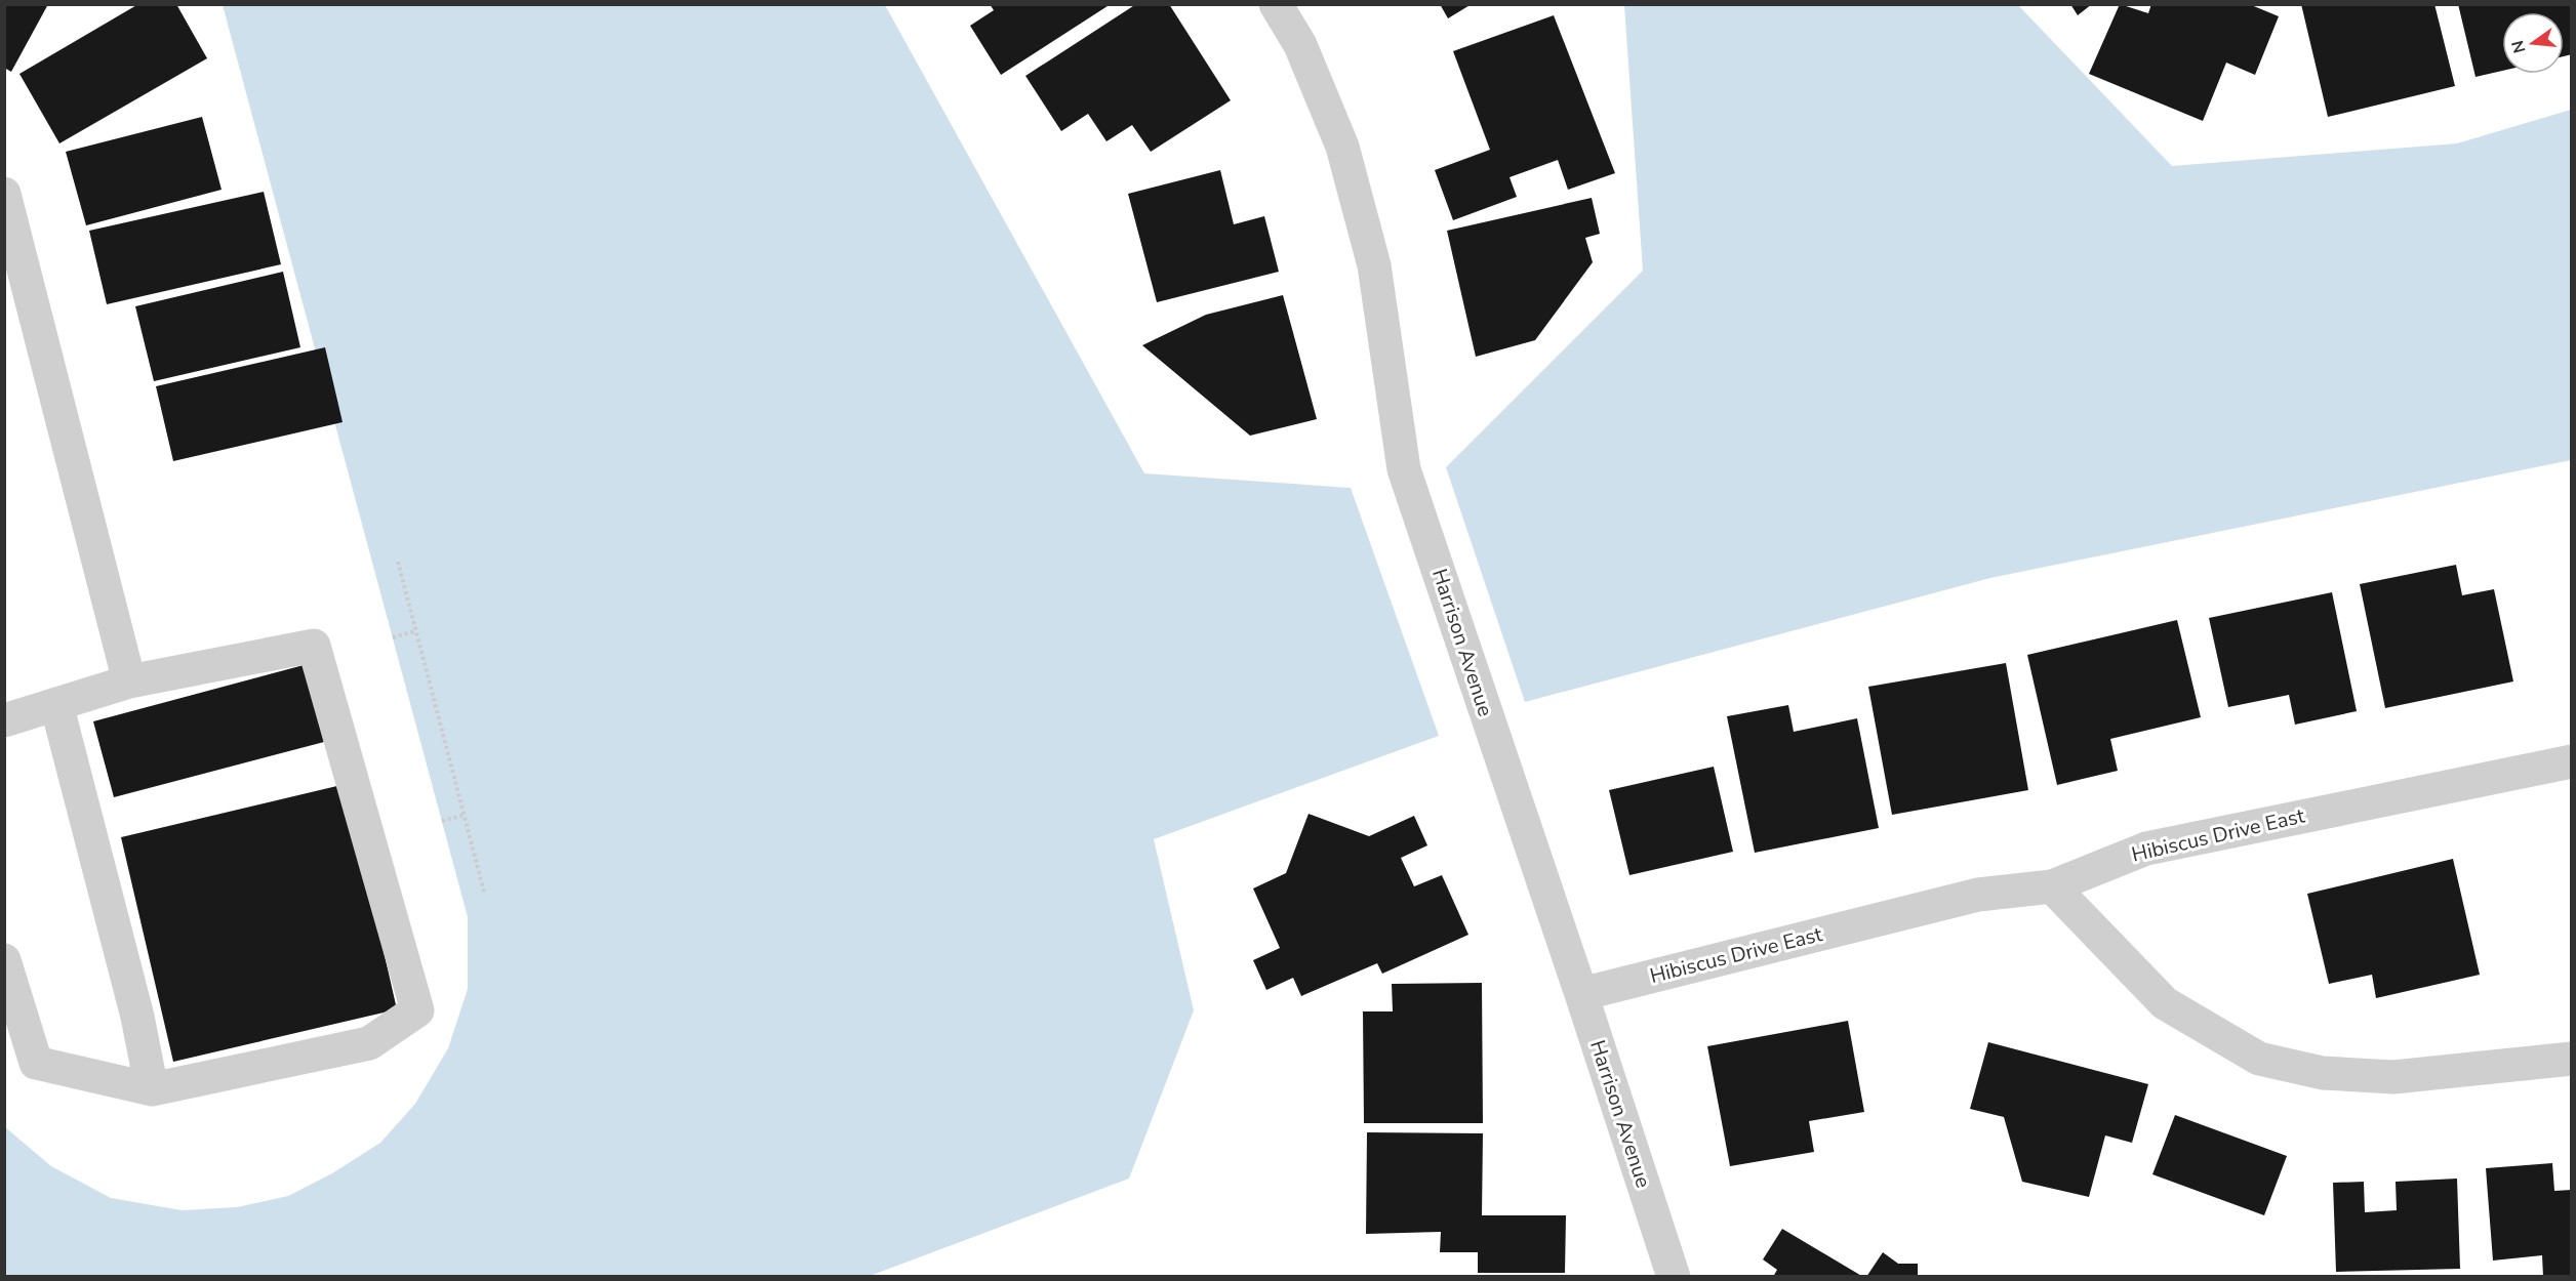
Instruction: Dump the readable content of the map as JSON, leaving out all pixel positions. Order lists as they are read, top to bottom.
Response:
{
  "streets": {
    "street": ["Harrison Avenue", "Hibiscus Drive East"]
  },
  "crossings": [
    ["Harrison Avenue", "Hibiscus Drive East"]
  ],
  "north": "left"
}
